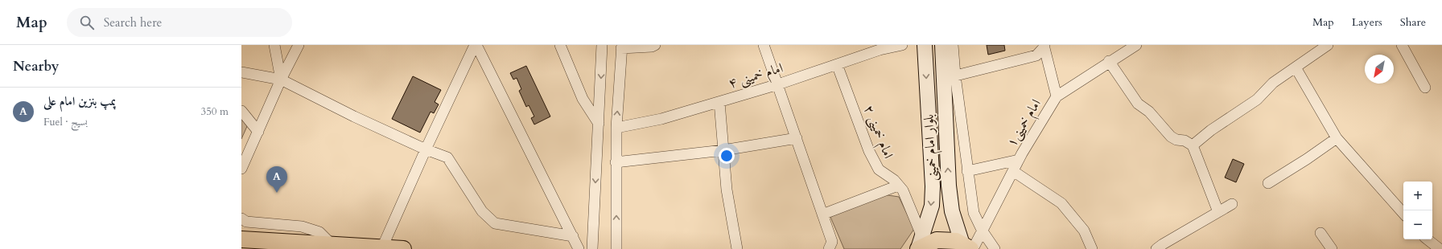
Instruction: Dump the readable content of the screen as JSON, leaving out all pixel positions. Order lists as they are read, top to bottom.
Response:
{
  "streets": {
    "main road": ["بلوار امام خمینی"],
    "street": ["امام خمینی ۴", "امام خمینی۱", "امام خمینی ۲"]
  },
  "crossings": [
    ["امام خمینی ۴", "امام خمینی ۲"],
    ["امام خمینی۱", "بلوار امام خمینی"],
    ["امام خمینی ۲", "بلوار امام خمینی"]
  ],
  "north": "bottom left",
  "page": {
    "header": "Map",
    "search": "Search here",
    "nav": ["Map", "Layers", "Share"],
    "heading": "Nearby",
    "list": [
      {
        "mark": "A",
        "name": "پمپ بنزین امام علی",
        "note": "Fuel · بسیج",
        "value": "350 m"
      }
    ],
    "pins": "A",
    "map_buttons": ["+", "−"]
  }
}
